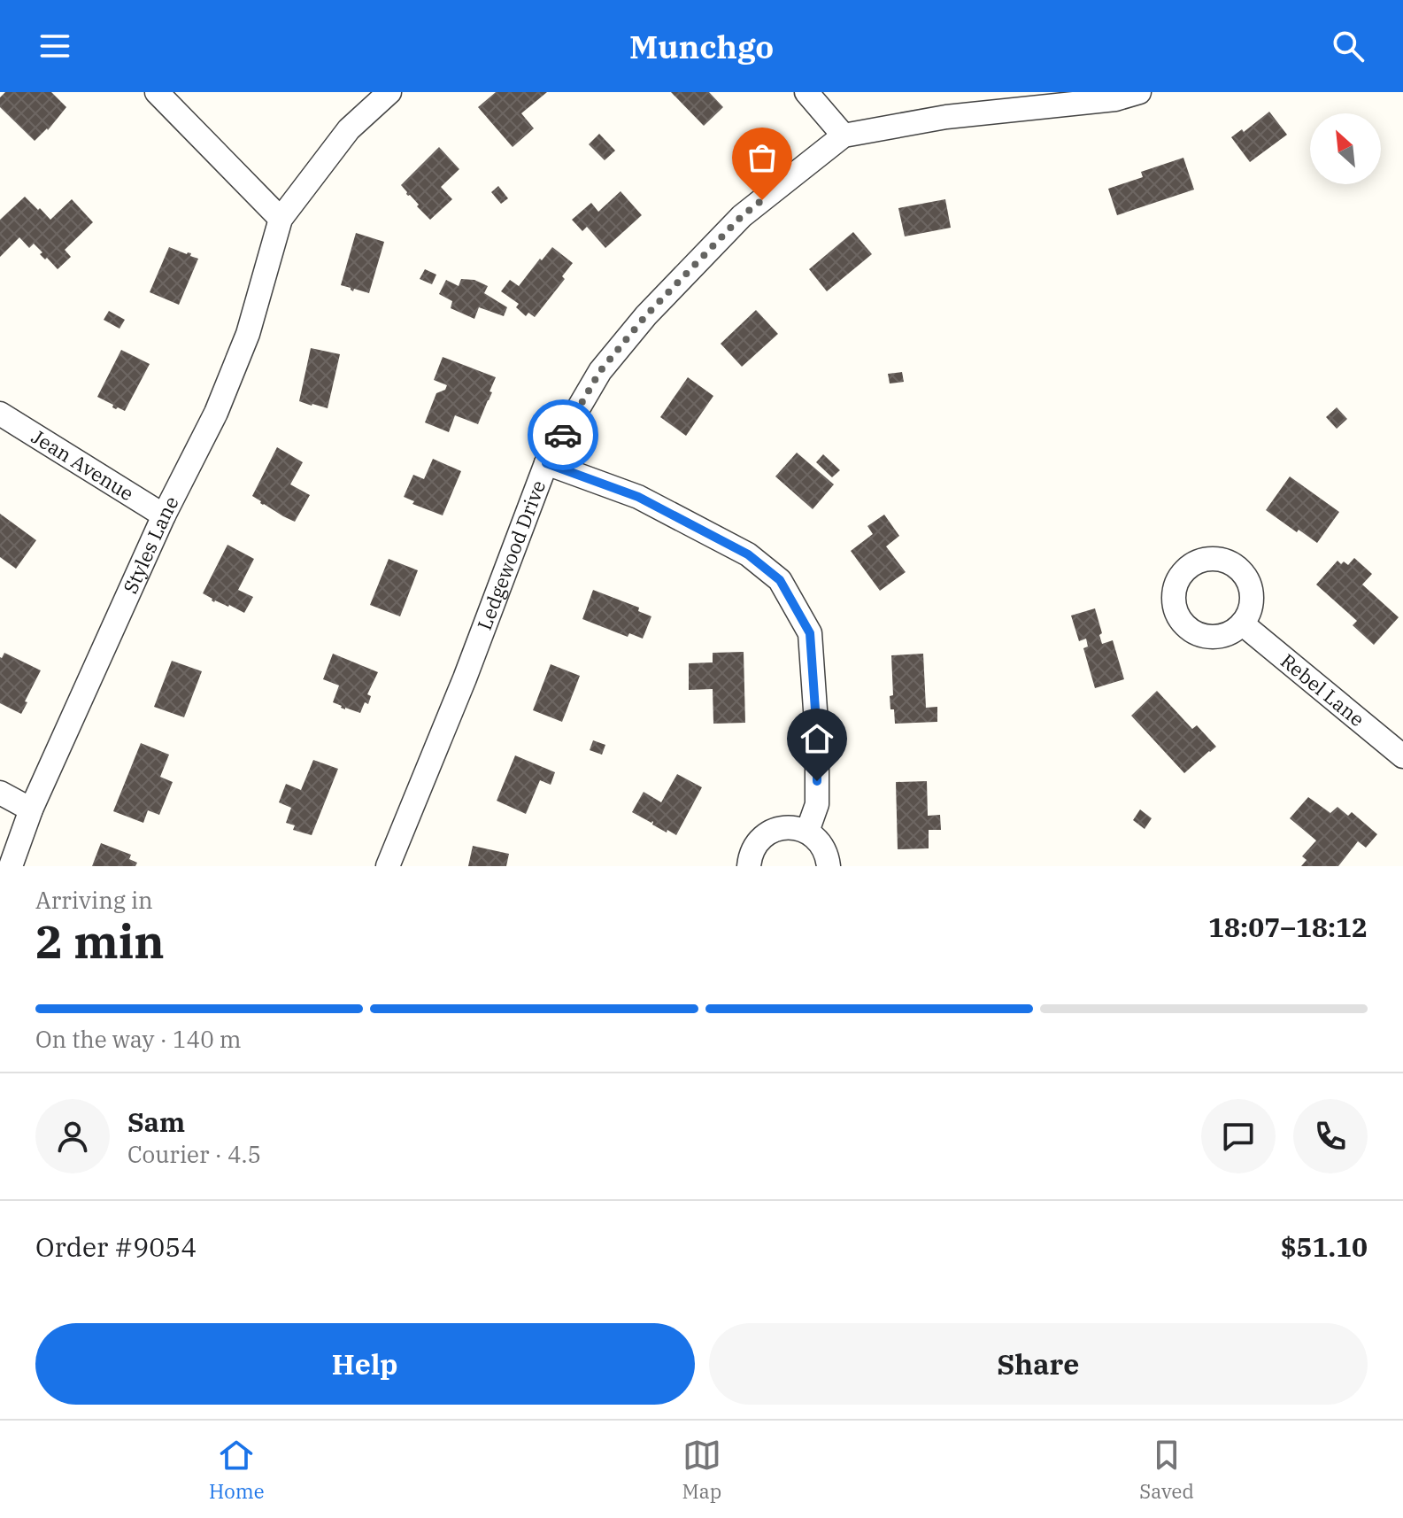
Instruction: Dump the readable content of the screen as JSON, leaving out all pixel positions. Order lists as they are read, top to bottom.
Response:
{
  "streets": {
    "street": [
      "Jean Avenue",
      "Styles Lane",
      "Ledgewood Drive",
      "Rebel Lane"
    ]
  },
  "crossings": [
    ["Jean Avenue", "Styles Lane"]
  ],
  "north": "top left",
  "page": {
    "header": "Munchgo",
    "heading": ["2 min", "Arriving in", "18:07–18:12"],
    "panel": [
      "Sam",
      "Courier · 4.5",
      "Order #9054",
      "$51.10"
    ],
    "bar": "On the way · 140 m",
    "buttons": ["Help", "Share"],
    "tabs": ["Home", "Map", "Saved"]
  }
}
